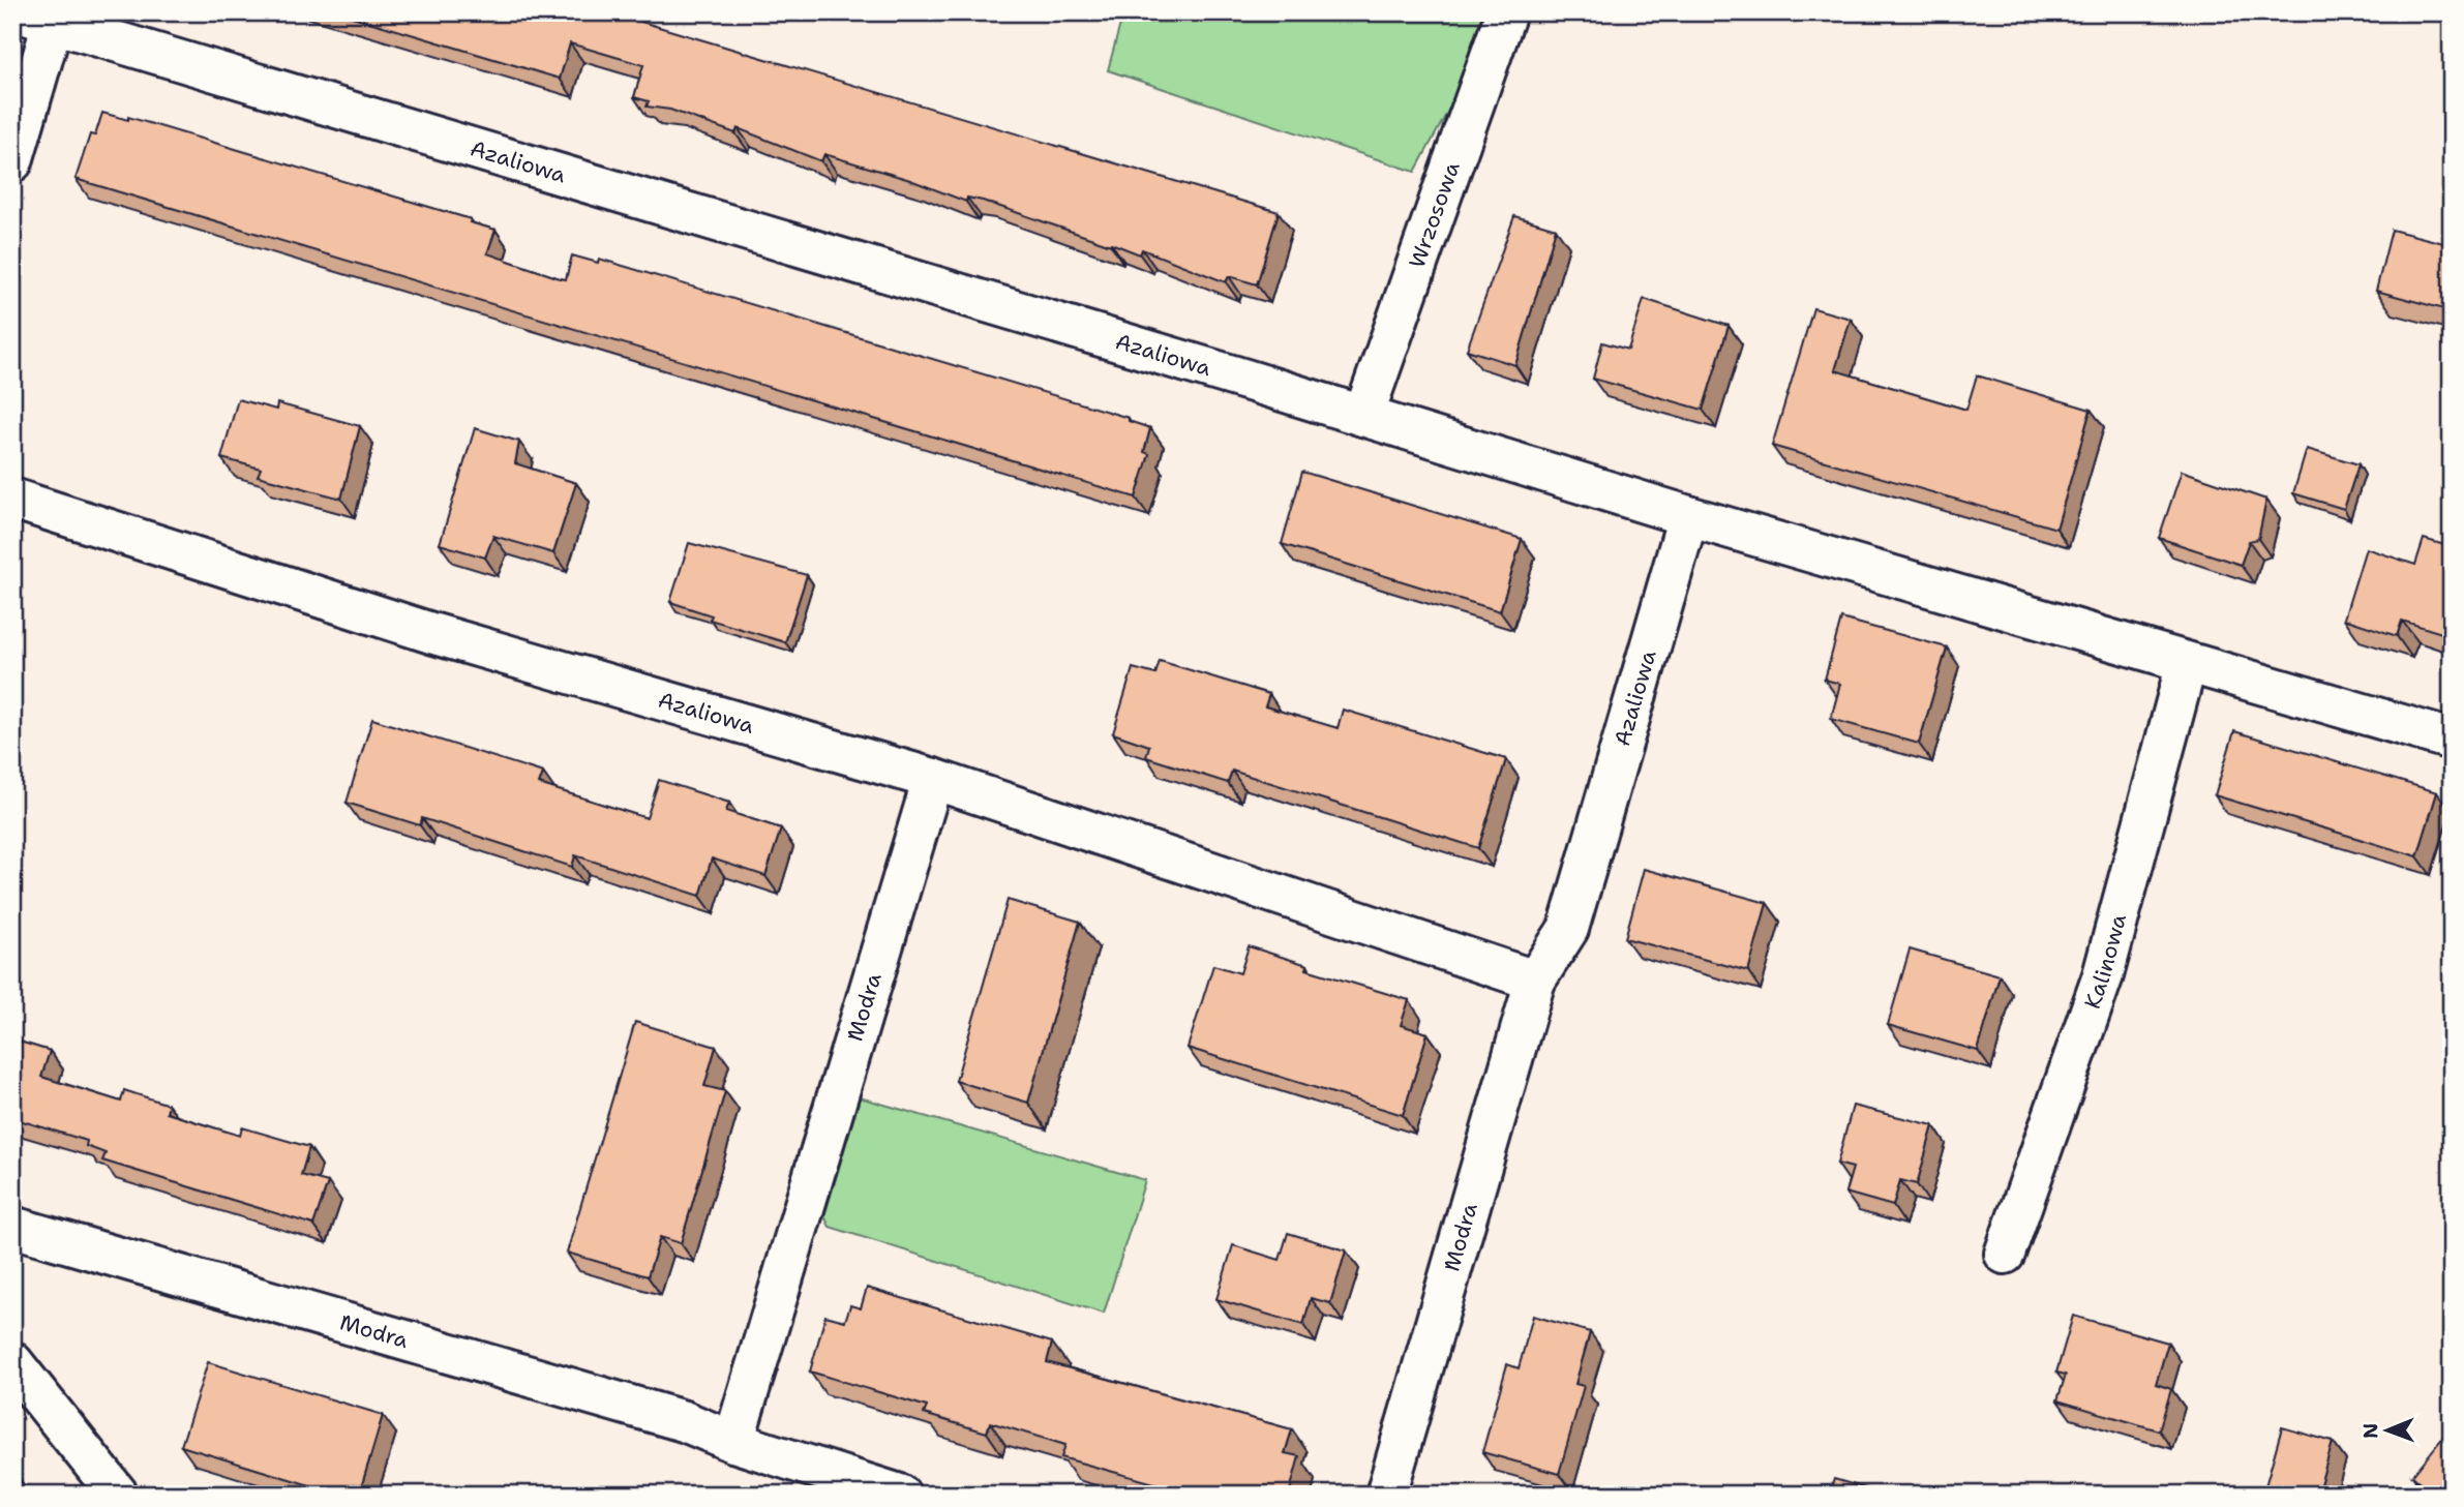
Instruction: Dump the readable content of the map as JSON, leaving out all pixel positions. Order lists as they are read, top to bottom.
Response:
{
  "streets": {
    "street": [
      "Azaliowa",
      "Wrzosowa",
      "Kalinowa",
      "Modra"
    ]
  },
  "crossings": [
    ["Azaliowa", "Wrzosowa"],
    ["Azaliowa", "Modra"]
  ],
  "north": "left"
}
